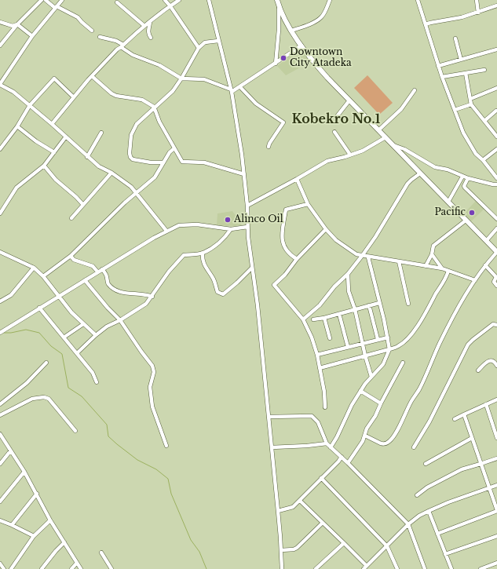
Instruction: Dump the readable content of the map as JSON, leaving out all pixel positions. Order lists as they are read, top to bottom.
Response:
{
  "districts": ["Kobekro No.1"],
  "places": ["Downtown City Atadeka", "Pacific", "Alinco Oil"]
}
